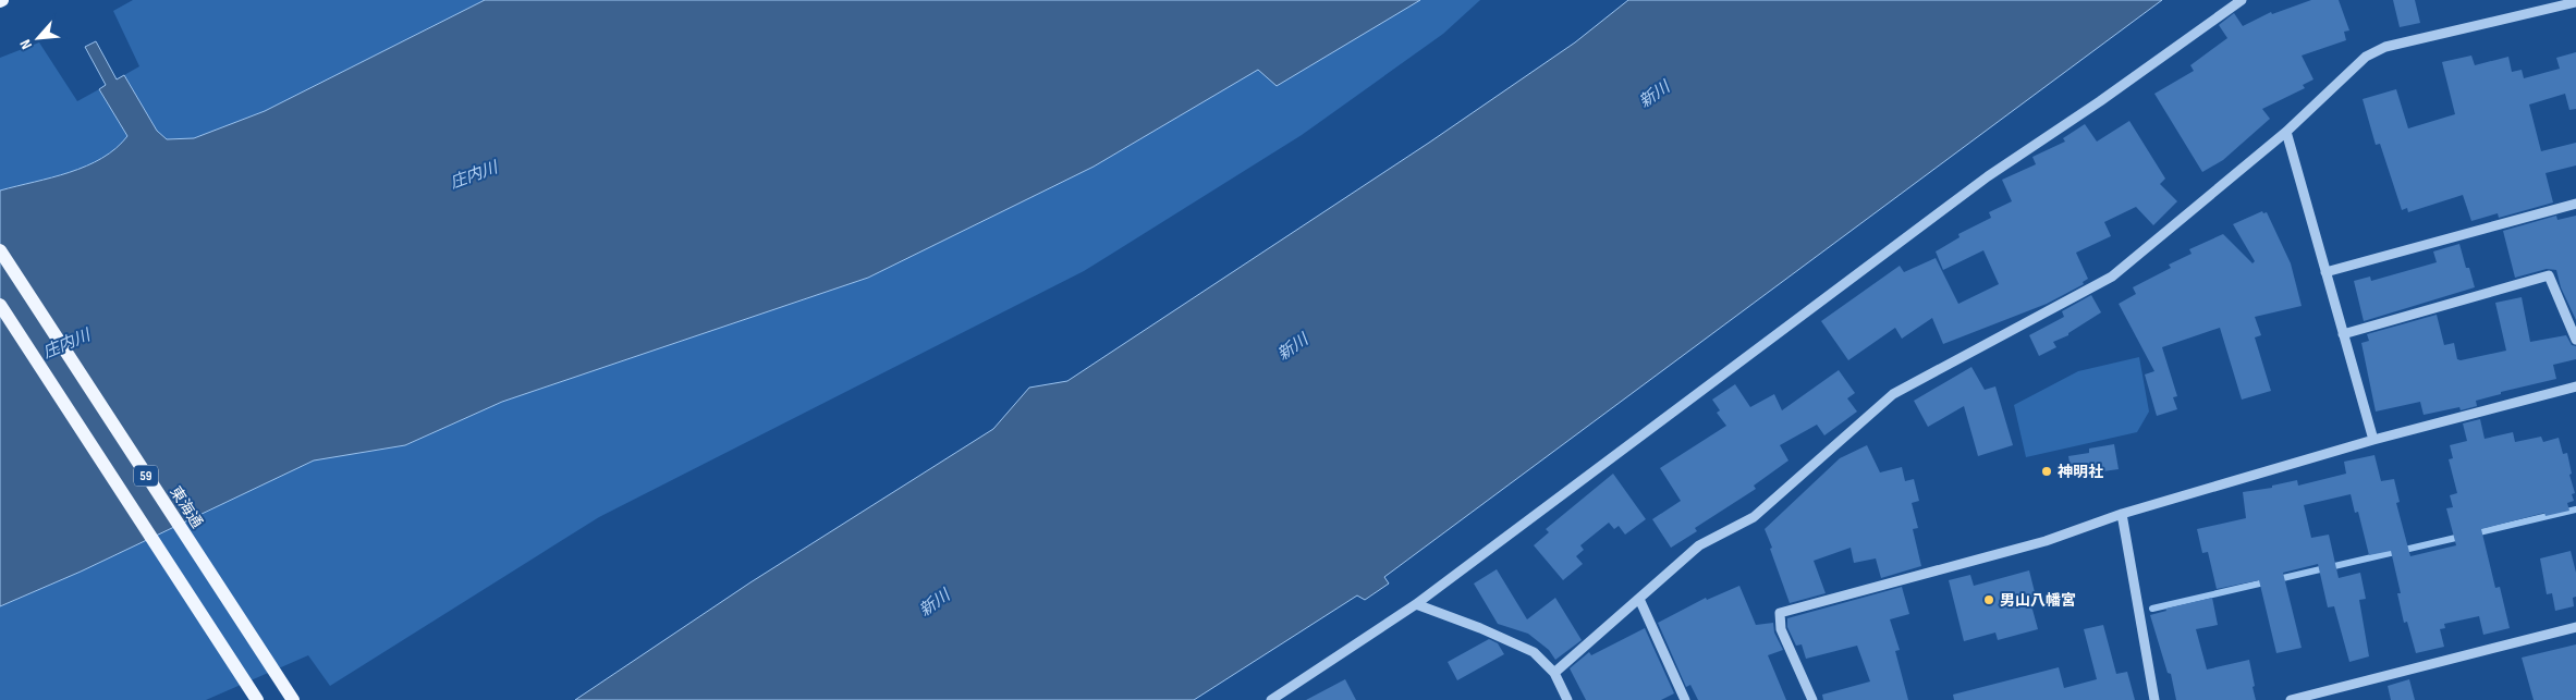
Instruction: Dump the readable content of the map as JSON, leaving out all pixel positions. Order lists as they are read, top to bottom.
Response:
{
  "streets": {
    "main road": ["59", "東海通"]
  },
  "water": ["新川", "庄内川"],
  "places": ["神明社", "男山八幡宮"],
  "north": "bottom left"
}
